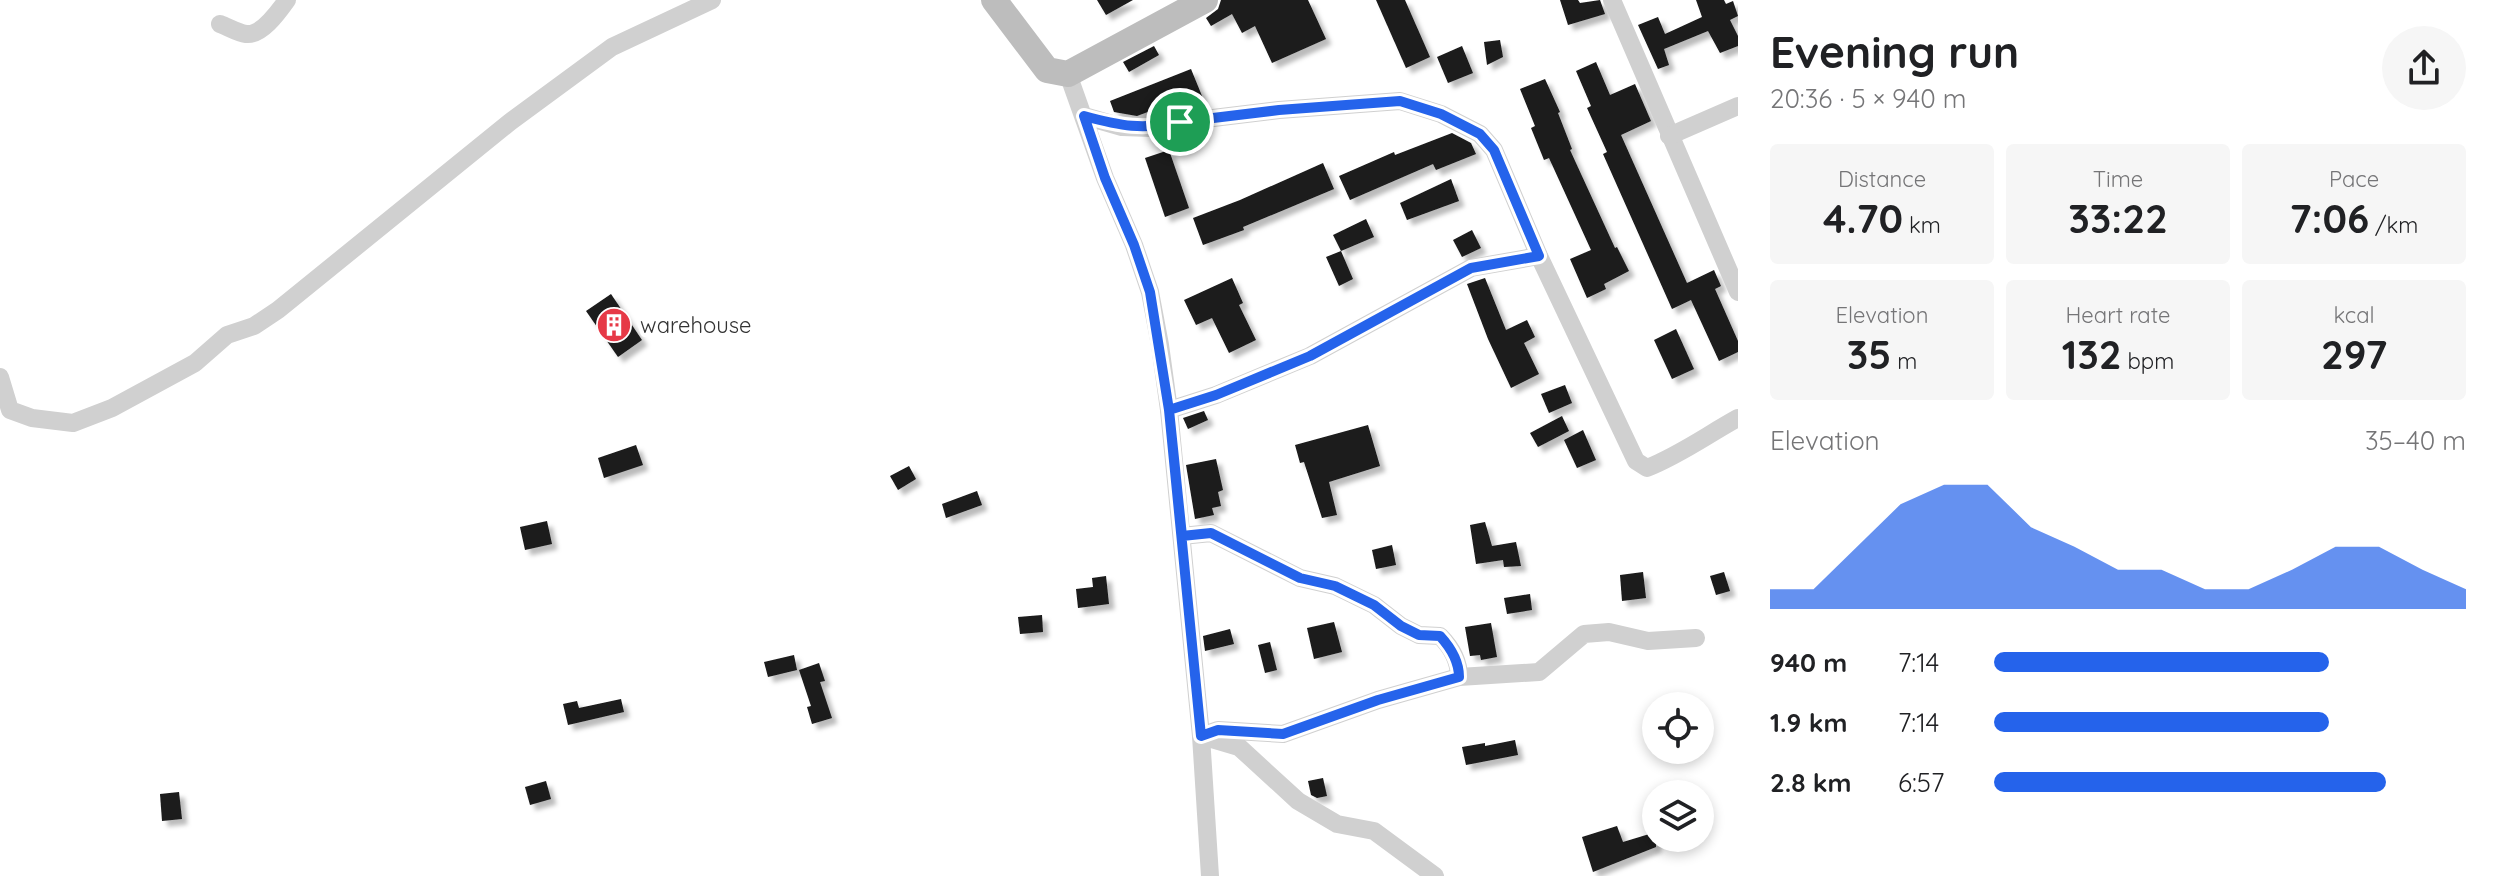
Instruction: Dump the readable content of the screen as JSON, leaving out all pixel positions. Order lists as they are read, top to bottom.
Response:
{
  "places": {
    "building": ["warehouse"]
  },
  "page": {
    "heading": ["Evening run", "20:36 · 5 × 940 m"],
    "stats": [
      ["Distance", "4.70 km"],
      ["Time", "33:22"],
      ["Pace", "7:06 /km"],
      ["Elevation", "35 m"],
      ["Heart rate", "132 bpm"],
      ["kcal", "297"]
    ],
    "chart": ["Elevation", "35–40 m"],
    "list": [
      {
        "name": "940 m",
        "note": "7:14"
      },
      {
        "name": "1.9 km",
        "note": "7:14"
      },
      {
        "name": "2.8 km",
        "note": "6:57"
      }
    ]
  }
}
